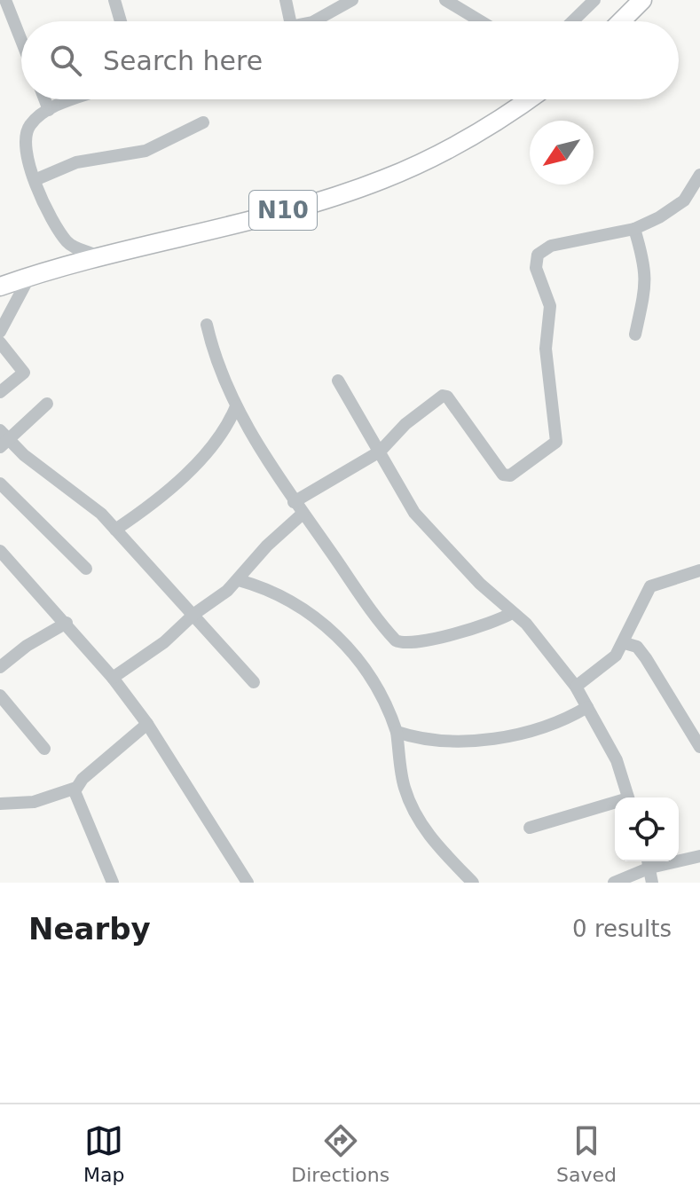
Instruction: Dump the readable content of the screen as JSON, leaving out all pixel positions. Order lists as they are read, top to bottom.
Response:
{
  "streets": {
    "highway": ["N10"]
  },
  "north": "bottom left",
  "page": {
    "search": "Search here",
    "heading": ["Nearby", "0 results"],
    "nav": ["Map", "Directions", "Saved"]
  }
}
